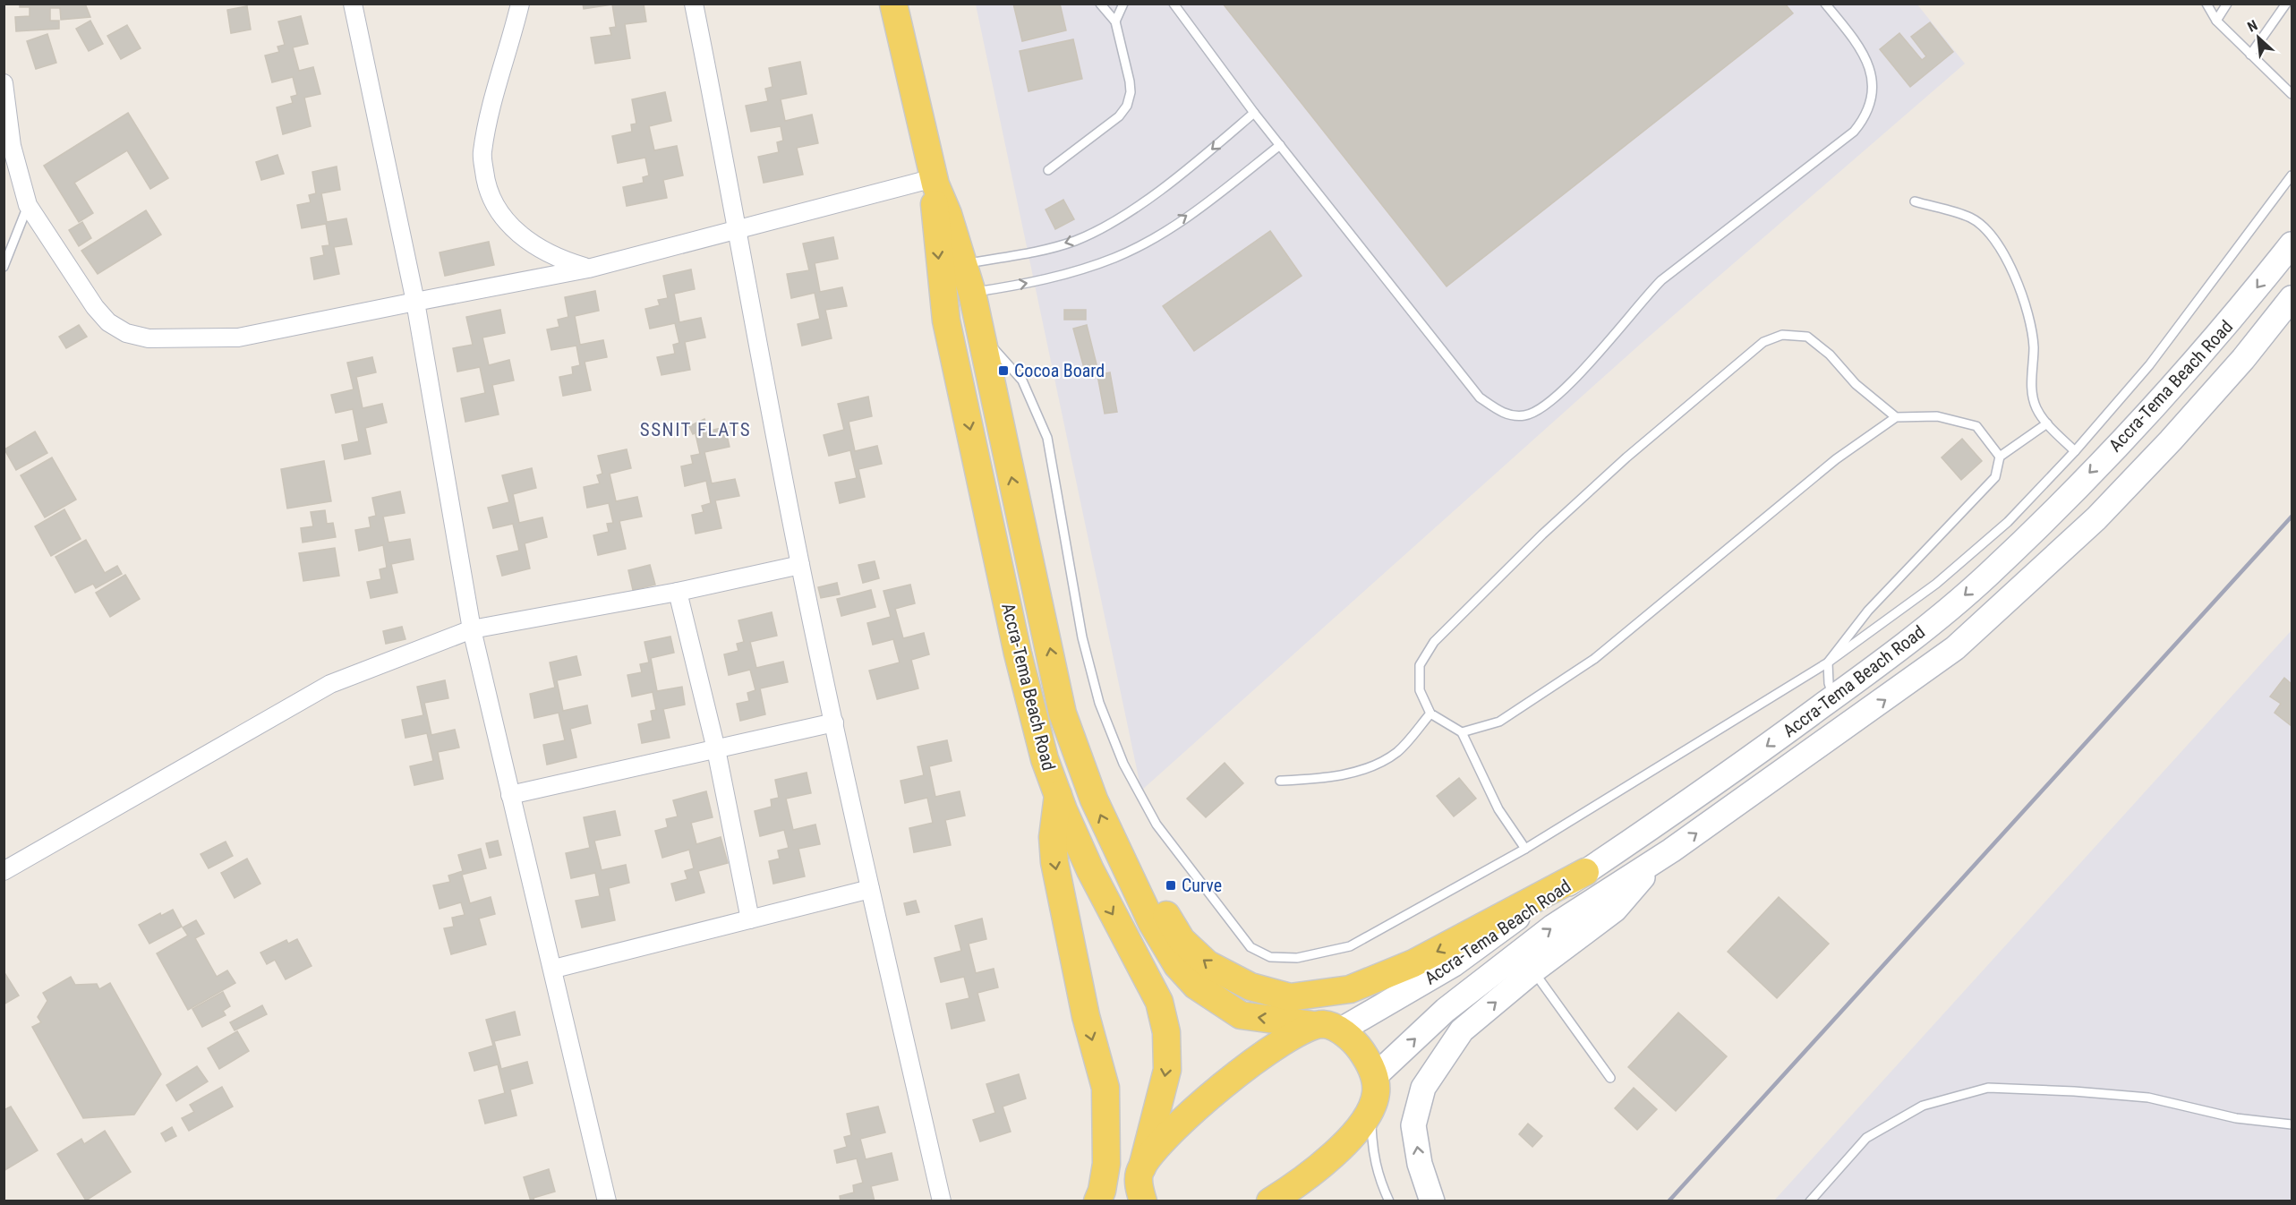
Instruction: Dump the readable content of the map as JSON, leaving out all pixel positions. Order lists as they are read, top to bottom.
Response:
{
  "streets": {
    "main road": ["Accra-Tema Beach Road"]
  },
  "districts": ["SSNIT FLATS"],
  "places": {
    "transit": ["Cocoa Board", "Curve"]
  },
  "north": "top left"
}
